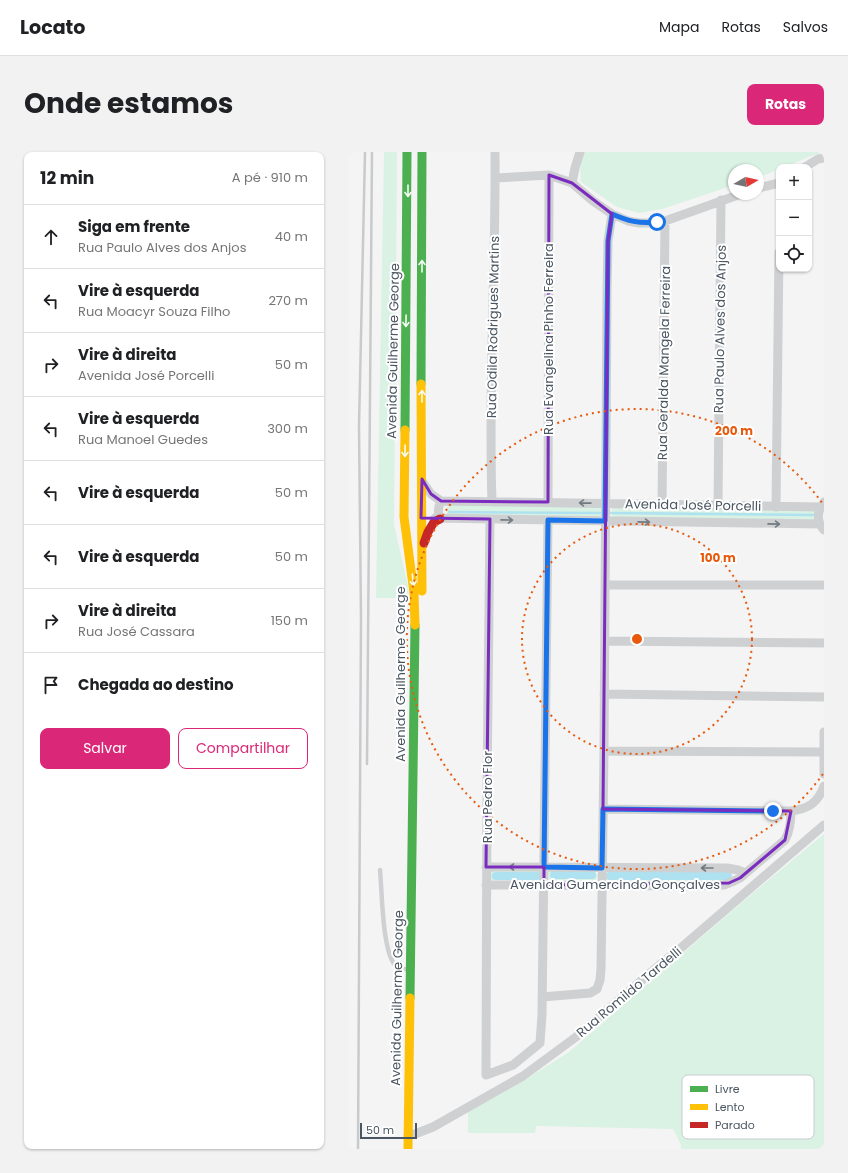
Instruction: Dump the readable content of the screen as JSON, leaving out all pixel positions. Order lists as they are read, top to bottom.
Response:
{
  "streets": {
    "main road": ["Avenida Guilherme George"],
    "street": [
      "Rua Odila Rodrigues Martins",
      "Rua Paulo Alves dos Anjos",
      "Rua Evangelina Pinho Ferreira",
      "Rua Geralda Mangela Ferreira",
      "Avenida José Porcelli",
      "Rua Pedro Flor",
      "Avenida Gumercindo Gonçalves",
      "Rua Romildo Tardelli"
    ]
  },
  "crossings": [
    ["Rua Odila Rodrigues Martins", "Avenida José Porcelli"],
    ["Rua Paulo Alves dos Anjos", "Avenida José Porcelli"],
    ["Rua Evangelina Pinho Ferreira", "Avenida José Porcelli"],
    ["Avenida Guilherme George", "Avenida José Porcelli"],
    ["Avenida Guilherme George", "Rua Romildo Tardelli"],
    ["Rua Geralda Mangela Ferreira", "Avenida José Porcelli"],
    ["Avenida José Porcelli", "Rua Pedro Flor"],
    ["Rua Pedro Flor", "Avenida Gumercindo Gonçalves"]
  ],
  "legend": ["Livre", "Lento", "Parado"],
  "scale_bar": "50 m",
  "north": "right",
  "page": {
    "header": "Locato",
    "nav": ["Mapa", "Rotas", "Salvos"],
    "title": "Onde estamos",
    "buttons": [
      "Rotas",
      ["Salvar", "Compartilhar"]
    ],
    "heading": ["12 min", "A pé · 910 m"],
    "map_buttons": ["+", "−"],
    "list": [
      ["Siga em frente", "Rua Paulo Alves dos Anjos", "40 m"],
      ["Vire à esquerda", "Rua Moacyr Souza Filho", "270 m"],
      ["Vire à direita", "Avenida José Porcelli", "50 m"],
      ["Vire à esquerda", "Rua Manoel Guedes", "300 m"],
      ["Vire à esquerda", "50 m"],
      ["Vire à esquerda", "50 m"],
      ["Vire à direita", "Rua José Cassara", "150 m"],
      "Chegada ao destino"
    ],
    "scale": "50 m"
  },
  "rings": ["200 m", "100 m"]
}
